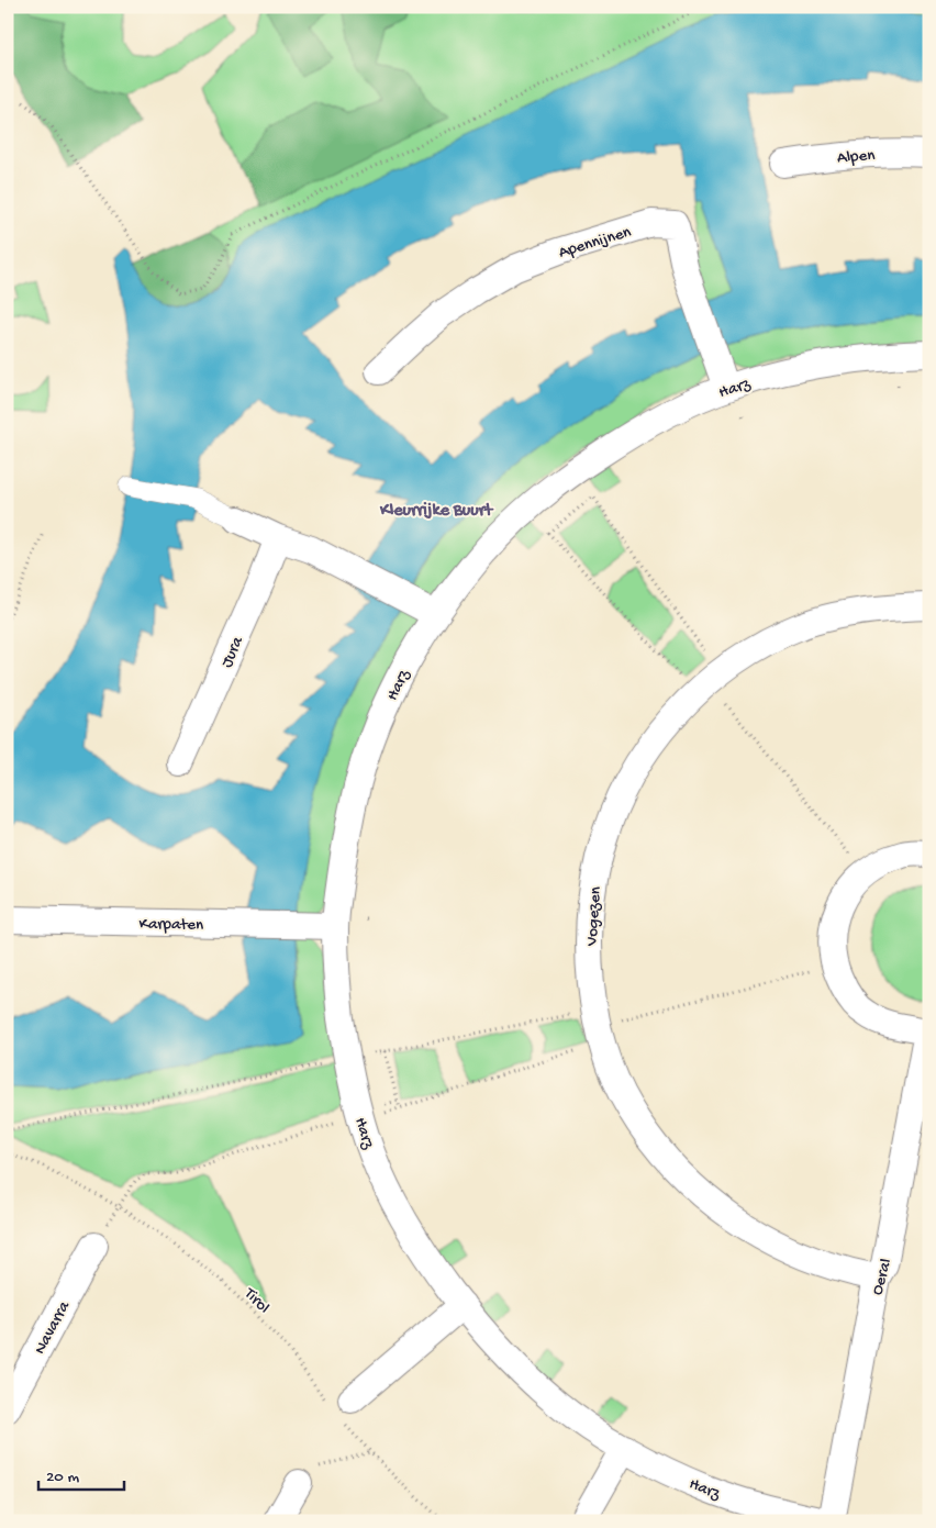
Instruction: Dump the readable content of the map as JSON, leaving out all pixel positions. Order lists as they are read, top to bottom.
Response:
{
  "streets": {
    "street": [
      "Alpen",
      "Apennijnen",
      "Harz",
      "Jura",
      "Vogezen",
      "Karpaten",
      "Oeral",
      "Navarra"
    ],
    "path": ["Tirol"]
  },
  "crossings": [
    ["Apennijnen", "Harz"],
    ["Harz", "Karpaten"],
    ["Vogezen", "Oeral"]
  ],
  "districts": ["Kleurrijke Buurt"],
  "scale_bar": "20 m"
}
